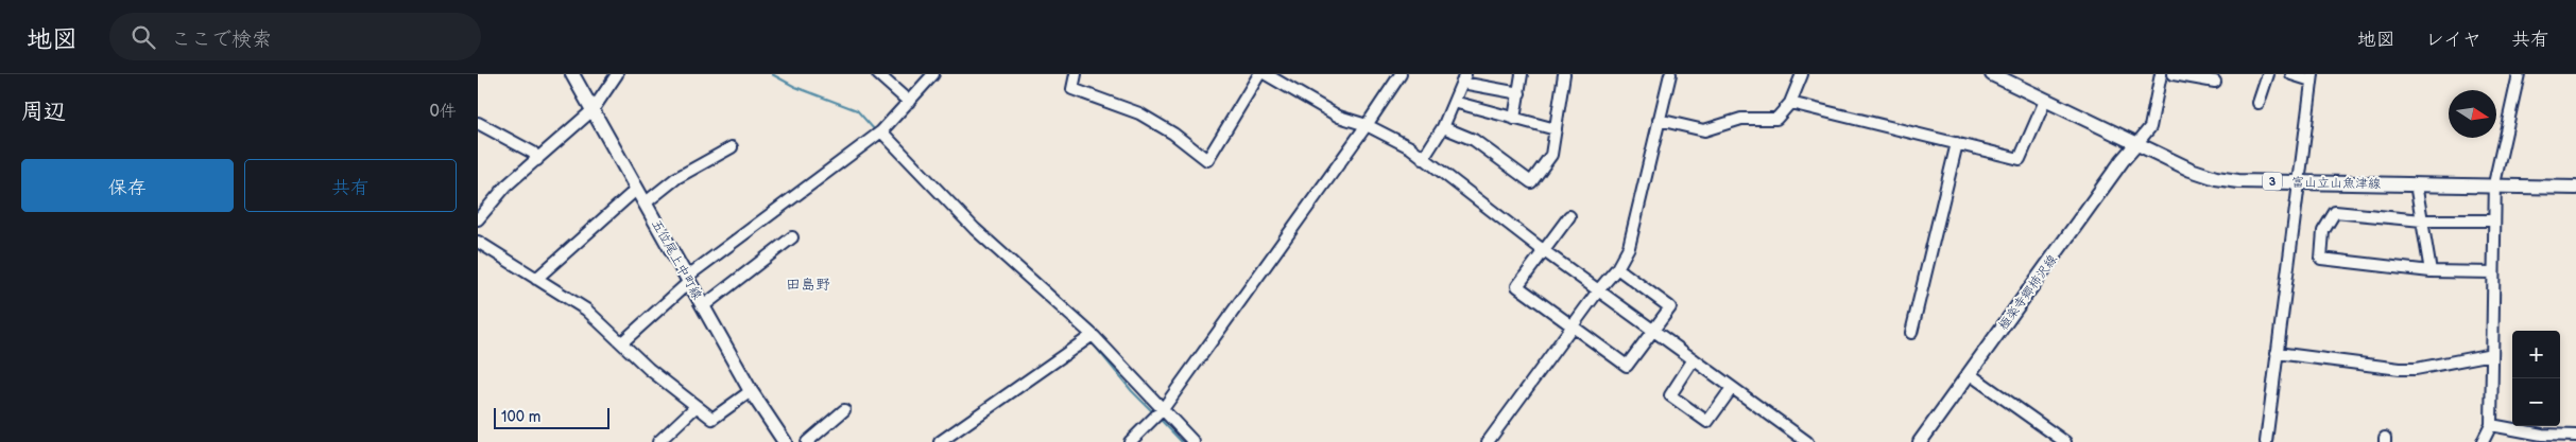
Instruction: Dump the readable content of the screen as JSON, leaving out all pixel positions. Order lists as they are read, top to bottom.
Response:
{
  "streets": {
    "main road": [
      "3",
      "富山立山魚津線",
      "五位尾上中町線",
      "極楽寺郷柿沢線"
    ]
  },
  "crossings": [
    ["富山立山魚津線", "極楽寺郷柿沢線"]
  ],
  "districts": ["田島野"],
  "scale_bar": "100 m",
  "north": "right",
  "page": {
    "header": "地図",
    "search": "ここで検索",
    "nav": ["地図", "レイヤ", "共有"],
    "heading": ["周辺", "0件"],
    "buttons": ["保存", "共有"],
    "map_buttons": ["+", "−"],
    "scale": "100 m"
  }
}
